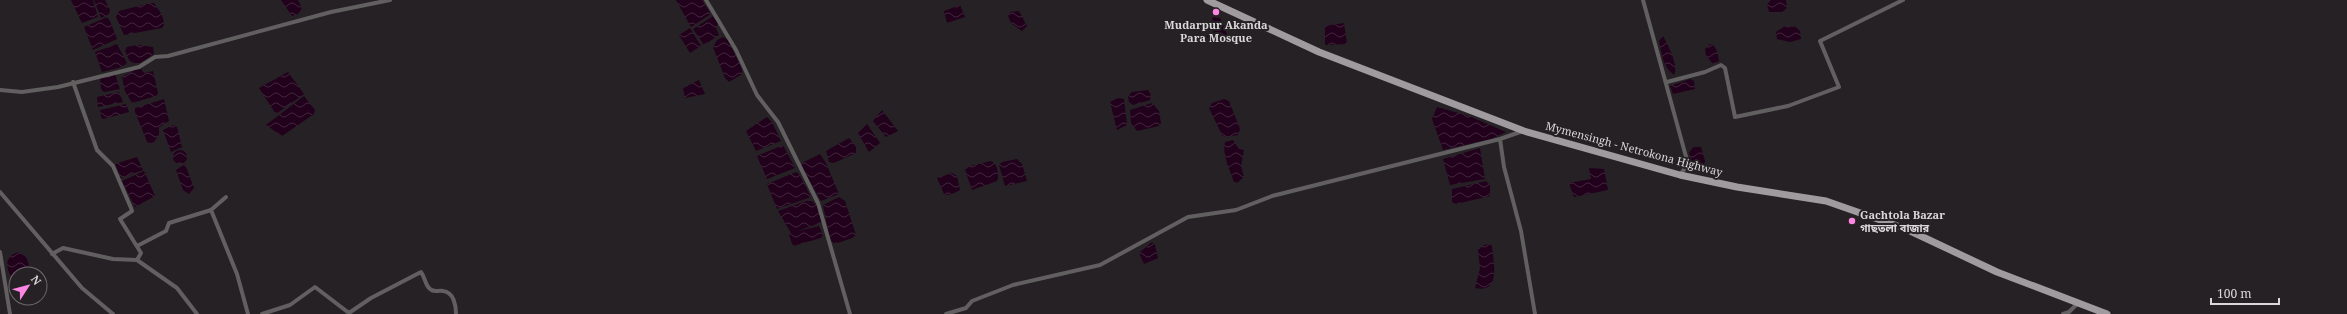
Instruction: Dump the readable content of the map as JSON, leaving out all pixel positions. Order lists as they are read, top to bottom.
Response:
{
  "streets": {
    "main road": ["Mymensingh - Netrokona Highway"]
  },
  "places": ["Mudarpur Akanda Para Mosque", "Gachtola Bazar গাছতলা বাজার"],
  "scale_bar": "100 m",
  "north": "top right"
}
